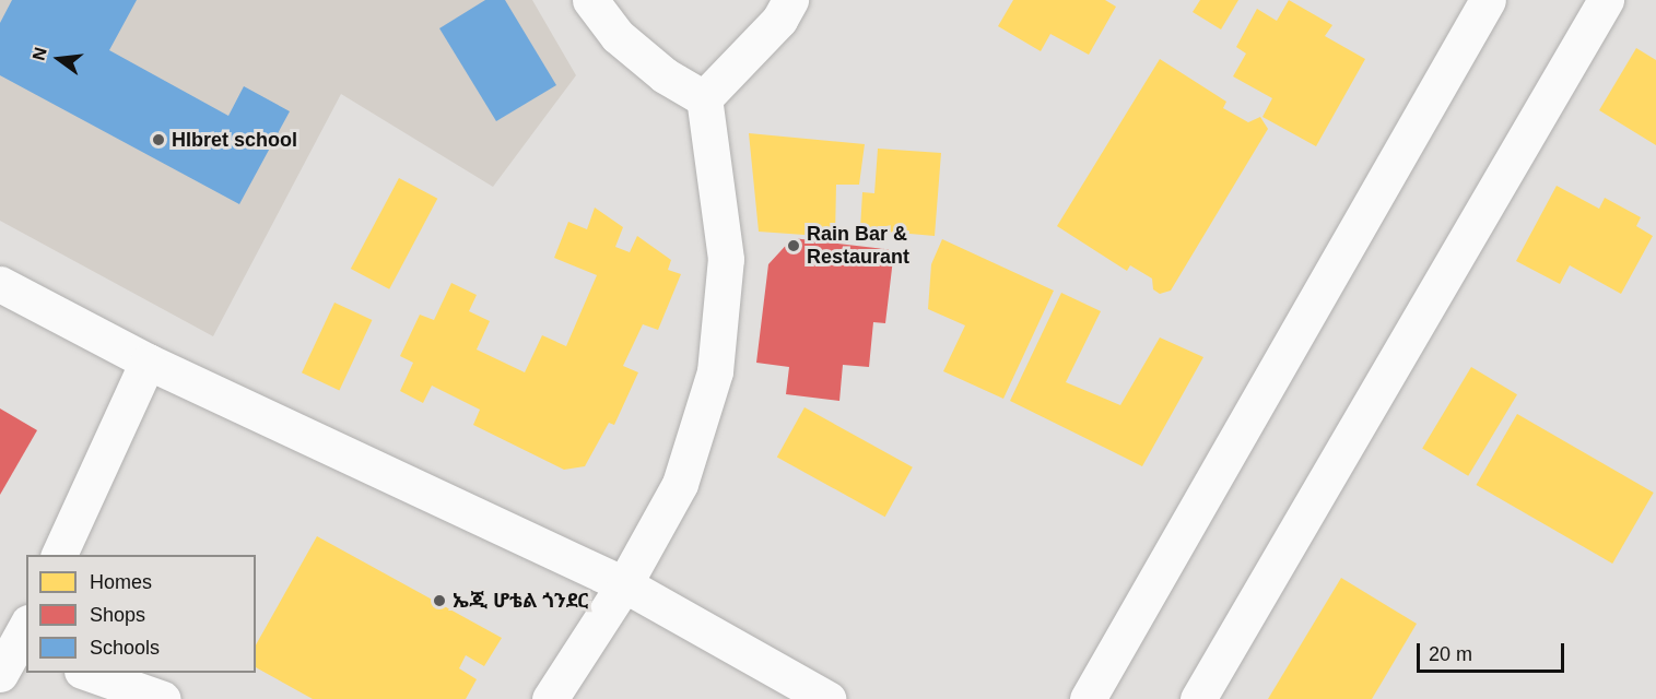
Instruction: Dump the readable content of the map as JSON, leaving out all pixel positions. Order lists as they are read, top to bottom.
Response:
{
  "places": ["HIbret school", "Rain Bar & Restaurant", "ኤጂ ሆቴል ጎንደር"],
  "legend": ["Homes", "Shops", "Schools"],
  "scale_bar": "20 m",
  "north": "left"
}
